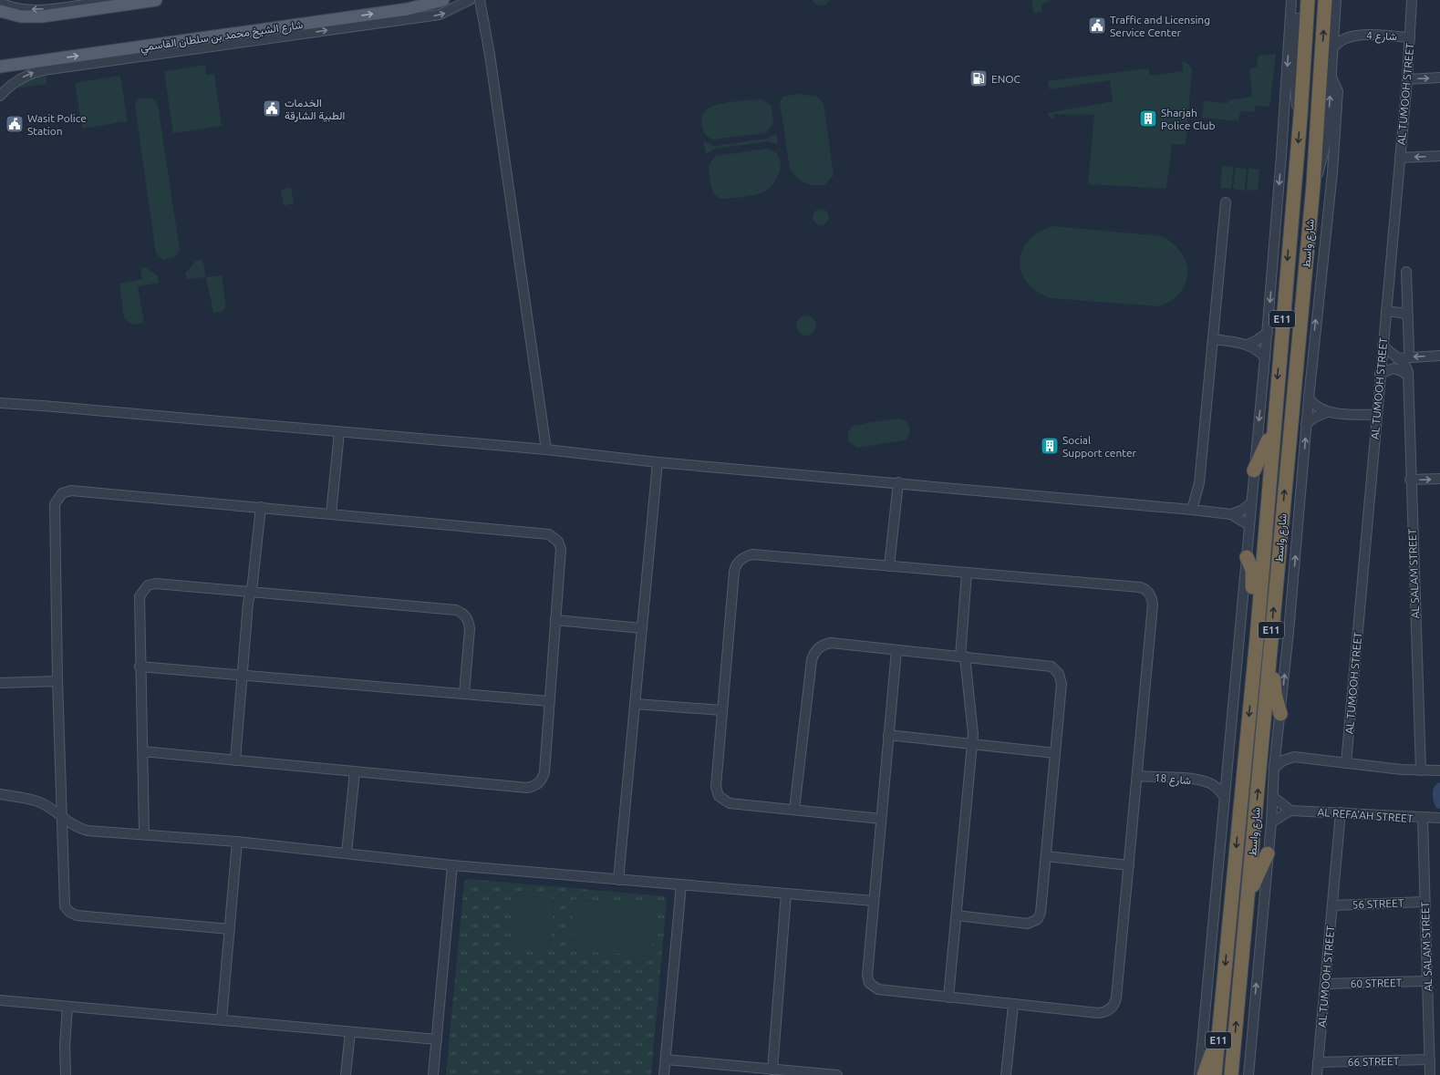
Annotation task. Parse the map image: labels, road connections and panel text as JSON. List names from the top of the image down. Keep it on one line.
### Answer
{"streets":{"highway":["شارع واسط","E11"],"main road":["شارع الشيخ محمد بن سلطان القاسمي"],"street":["شارع 4","AL TUMOOH STREET","AL SALAM STREET","شارع 18","AL REFA'AH STREET","56 STREET","60 STREET","66 STREET"]},"crossings":[["شارع 4","AL TUMOOH STREET"],["AL TUMOOH STREET","AL REFA'AH STREET"],["AL TUMOOH STREET","56 STREET"],["AL TUMOOH STREET","60 STREET"],["AL TUMOOH STREET","66 STREET"],["AL SALAM STREET","AL REFA'AH STREET"],["AL SALAM STREET","56 STREET"],["AL SALAM STREET","60 STREET"],["AL SALAM STREET","66 STREET"]],"places":{"public building":["Traffic and Licensing Service Center","الخدمات الطبية الشارقة","Wasit Police Station"],"fuel station":["ENOC"],"building":["Sharjah Police Club","Social Support center"]}}
